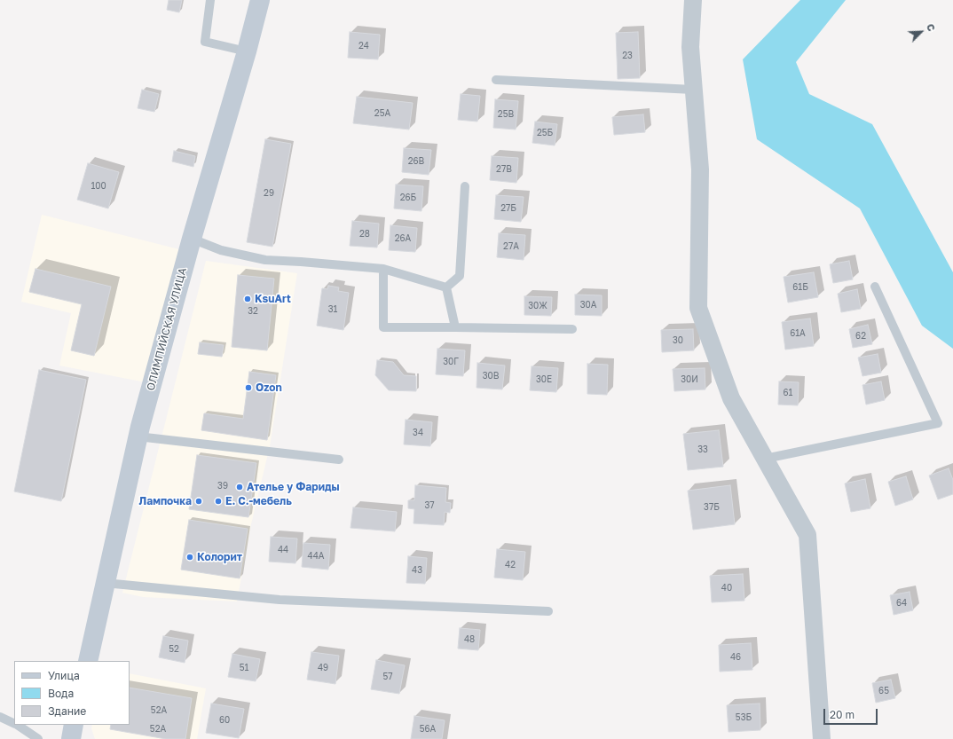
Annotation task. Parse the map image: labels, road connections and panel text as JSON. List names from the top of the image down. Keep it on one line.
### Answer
{"streets":{"street":["ОЛИМПИЙСКАЯ УЛИЦА"]},"places":["KsuArt","Ozon","Ателье у Фариды","Лампочка","Е. С.-мебель","Колорит"],"house_numbers":["24","23","25А","25В","25Б","26В","27В","100","29","26Б","27Б","28","26А","27А","61Б","30А","30Ж","31","32","61А","62","30","30Г","30В","30Е","30И","61","34","33","39","37","37Б","44","44А","42","43","40","64","48","52","46","51","49","57","65","52А","53Б","60","52А","56А"],"legend":["Улица","Вода","Здание"],"scale_bar":"20 m","north":"top right"}
